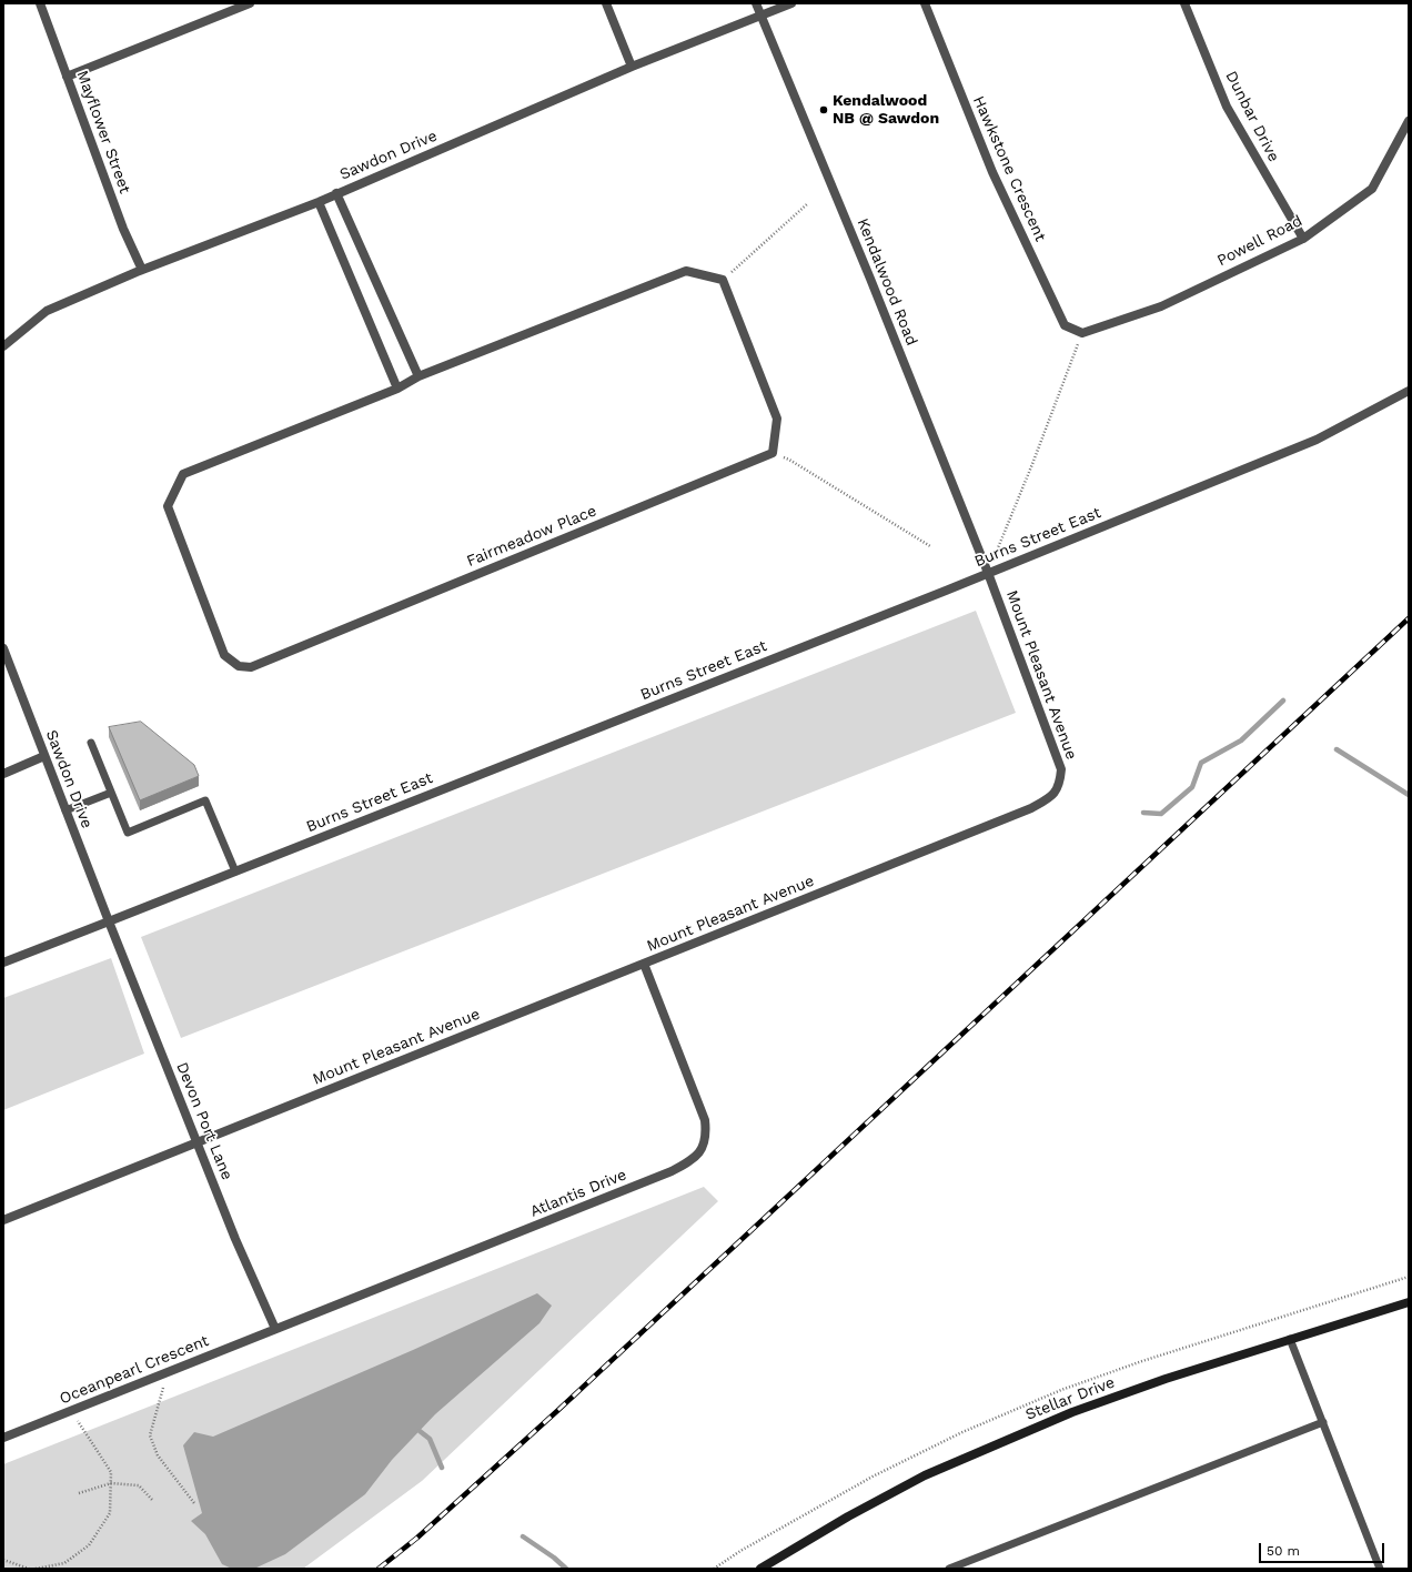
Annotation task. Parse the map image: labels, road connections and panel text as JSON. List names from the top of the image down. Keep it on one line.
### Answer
{"streets":{"main road":["Stellar Drive"],"street":["Dunbar Drive","Mayflower Street","Sawdon Drive","Hawkstone Crescent","Powell Road","Kendalwood Road","Fairmeadow Place","Burns Street East","Mount Pleasant Avenue","Devon Port Lane","Atlantis Drive","Oceanpearl Crescent"]},"crossings":[["Dunbar Drive","Powell Road"],["Mayflower Street","Sawdon Drive"],["Sawdon Drive","Kendalwood Road"],["Sawdon Drive","Burns Street East"],["Sawdon Drive","Devon Port Lane"],["Hawkstone Crescent","Powell Road"],["Kendalwood Road","Burns Street East"],["Kendalwood Road","Mount Pleasant Avenue"],["Burns Street East","Mount Pleasant Avenue"],["Burns Street East","Devon Port Lane"],["Mount Pleasant Avenue","Devon Port Lane"],["Mount Pleasant Avenue","Atlantis Drive"],["Devon Port Lane","Atlantis Drive"],["Devon Port Lane","Oceanpearl Crescent"],["Atlantis Drive","Oceanpearl Crescent"]],"places":["Kendalwood NB @ Sawdon"],"scale_bar":"50 m"}
